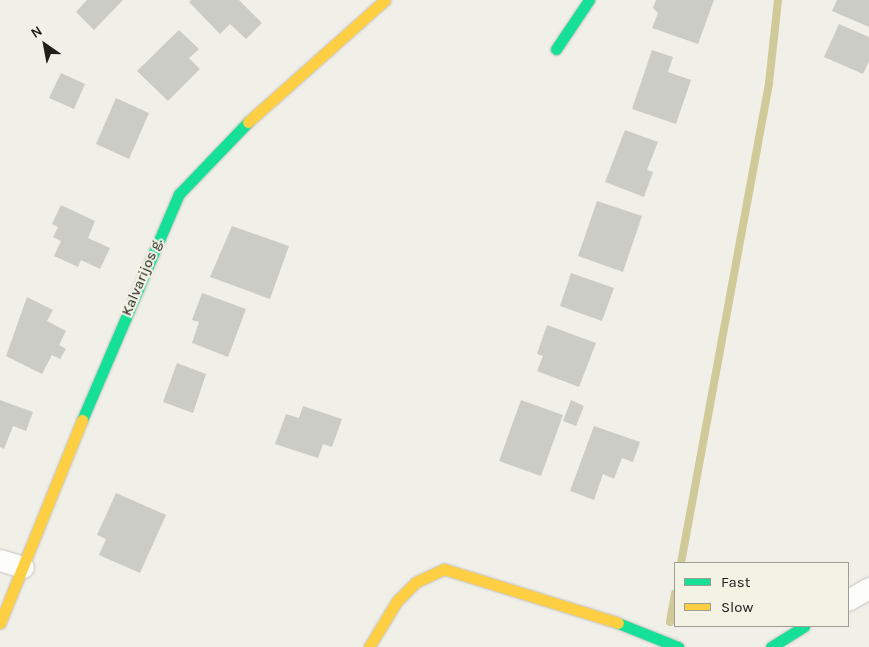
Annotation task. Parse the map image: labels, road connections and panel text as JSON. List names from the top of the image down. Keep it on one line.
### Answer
{"streets":{"main road":["Kalvarijos g."]},"legend":["Fast","Slow"],"north":"top left"}
